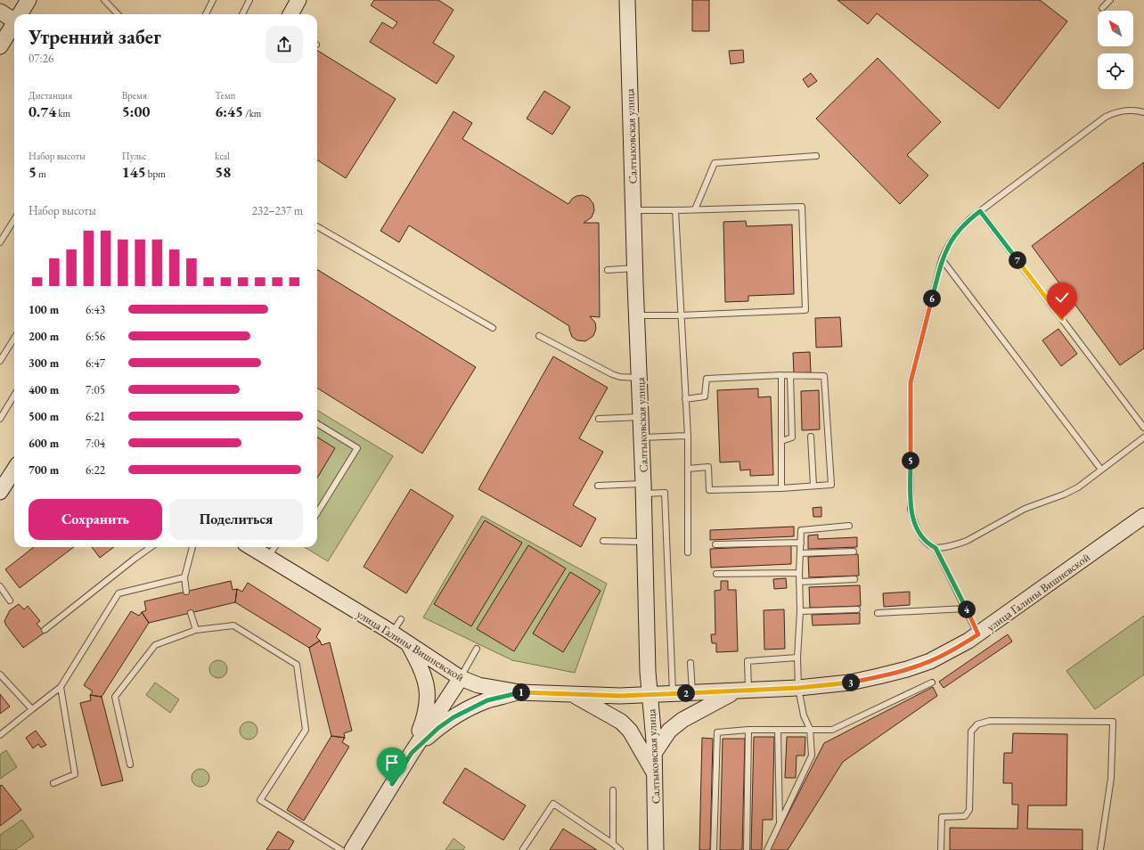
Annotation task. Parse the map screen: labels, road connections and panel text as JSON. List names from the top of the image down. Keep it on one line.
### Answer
{"streets":{"street":["Салтыковская улица","улица Галины Вишневской"]},"crossings":[["Салтыковская улица","улица Галины Вишневской"]],"north":"top left","page":{"heading":["Утренний забег","07:26"],"stats":[["Дистанция","0.74 km"],["Время","5:00"],["Темп","6:45 /km"],["Набор высоты","5 m"],["Пульс","145 bpm"],["kcal","58"]],"chart":["Набор высоты","232–237 m"],"pins":["7","6","5","4","3","1","2"],"list":[{"name":"100 m","note":"6:43"},{"name":"200 m","note":"6:56"},{"name":"300 m","note":"6:47"},{"name":"400 m","note":"7:05"},{"name":"500 m","note":"6:21"},{"name":"600 m","note":"7:04"},{"name":"700 m","note":"6:22"}],"buttons":["Сохранить","Поделиться"]}}
